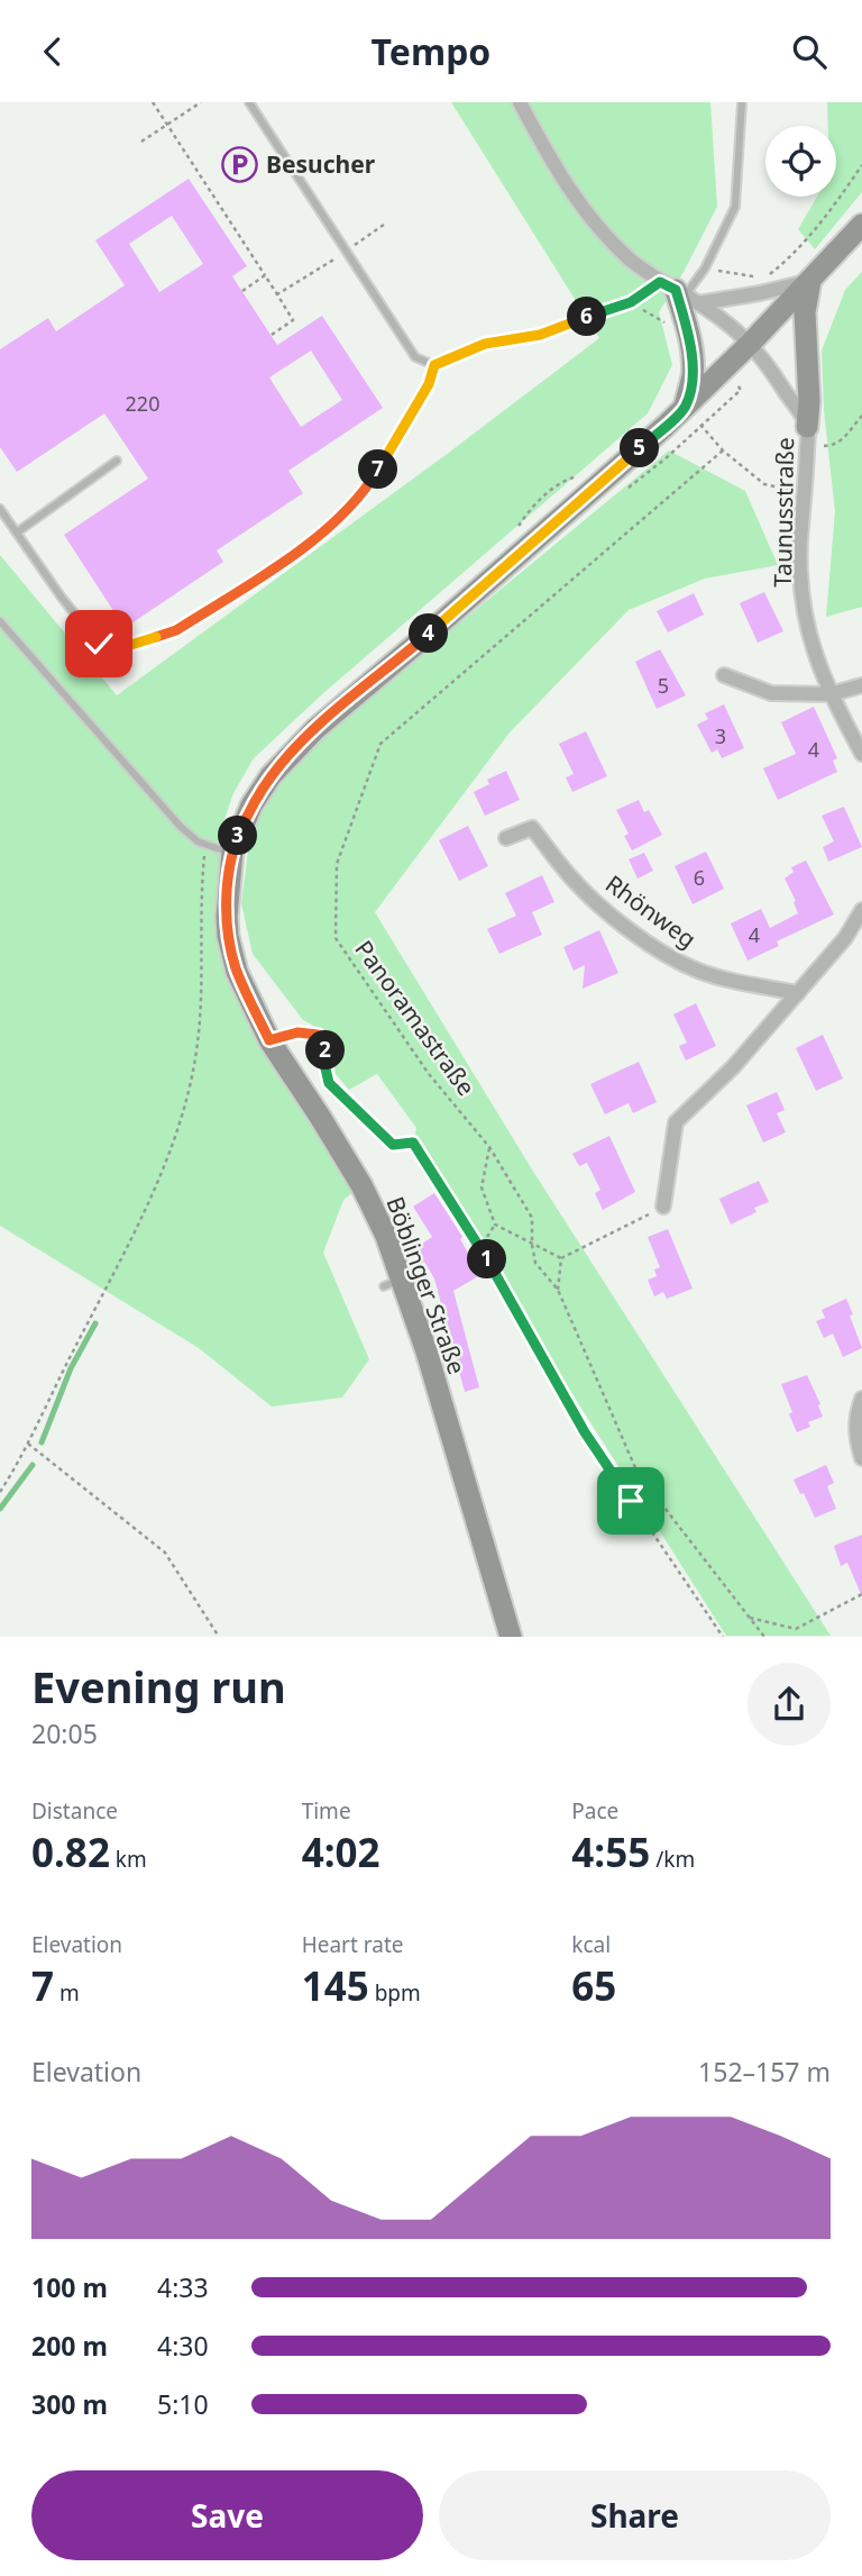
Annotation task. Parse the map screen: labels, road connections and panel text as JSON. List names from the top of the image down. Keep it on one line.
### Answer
{"streets":{"main road":["Böblinger Straße"],"street":["Taunusstraße","Rhönweg"],"path":["Panoramastraße"]},"crossings":[["Taunusstraße","Böblinger Straße"]],"places":{"parking":["Besucher"]},"house_numbers":["220","5","3","4","6","4"],"page":{"header":"Tempo","pins":["6","5","7","4","3","2","1"],"heading":["Evening run","20:05"],"stats":[["Distance","0.82 km"],["Time","4:02"],["Pace","4:55 /km"],["Elevation","7 m"],["Heart rate","145 bpm"],["kcal","65"]],"chart":["Elevation","152–157 m"],"list":[{"name":"100 m","note":"4:33"},{"name":"200 m","note":"4:30"},{"name":"300 m","note":"5:10"}],"buttons":["Save","Share"]}}
